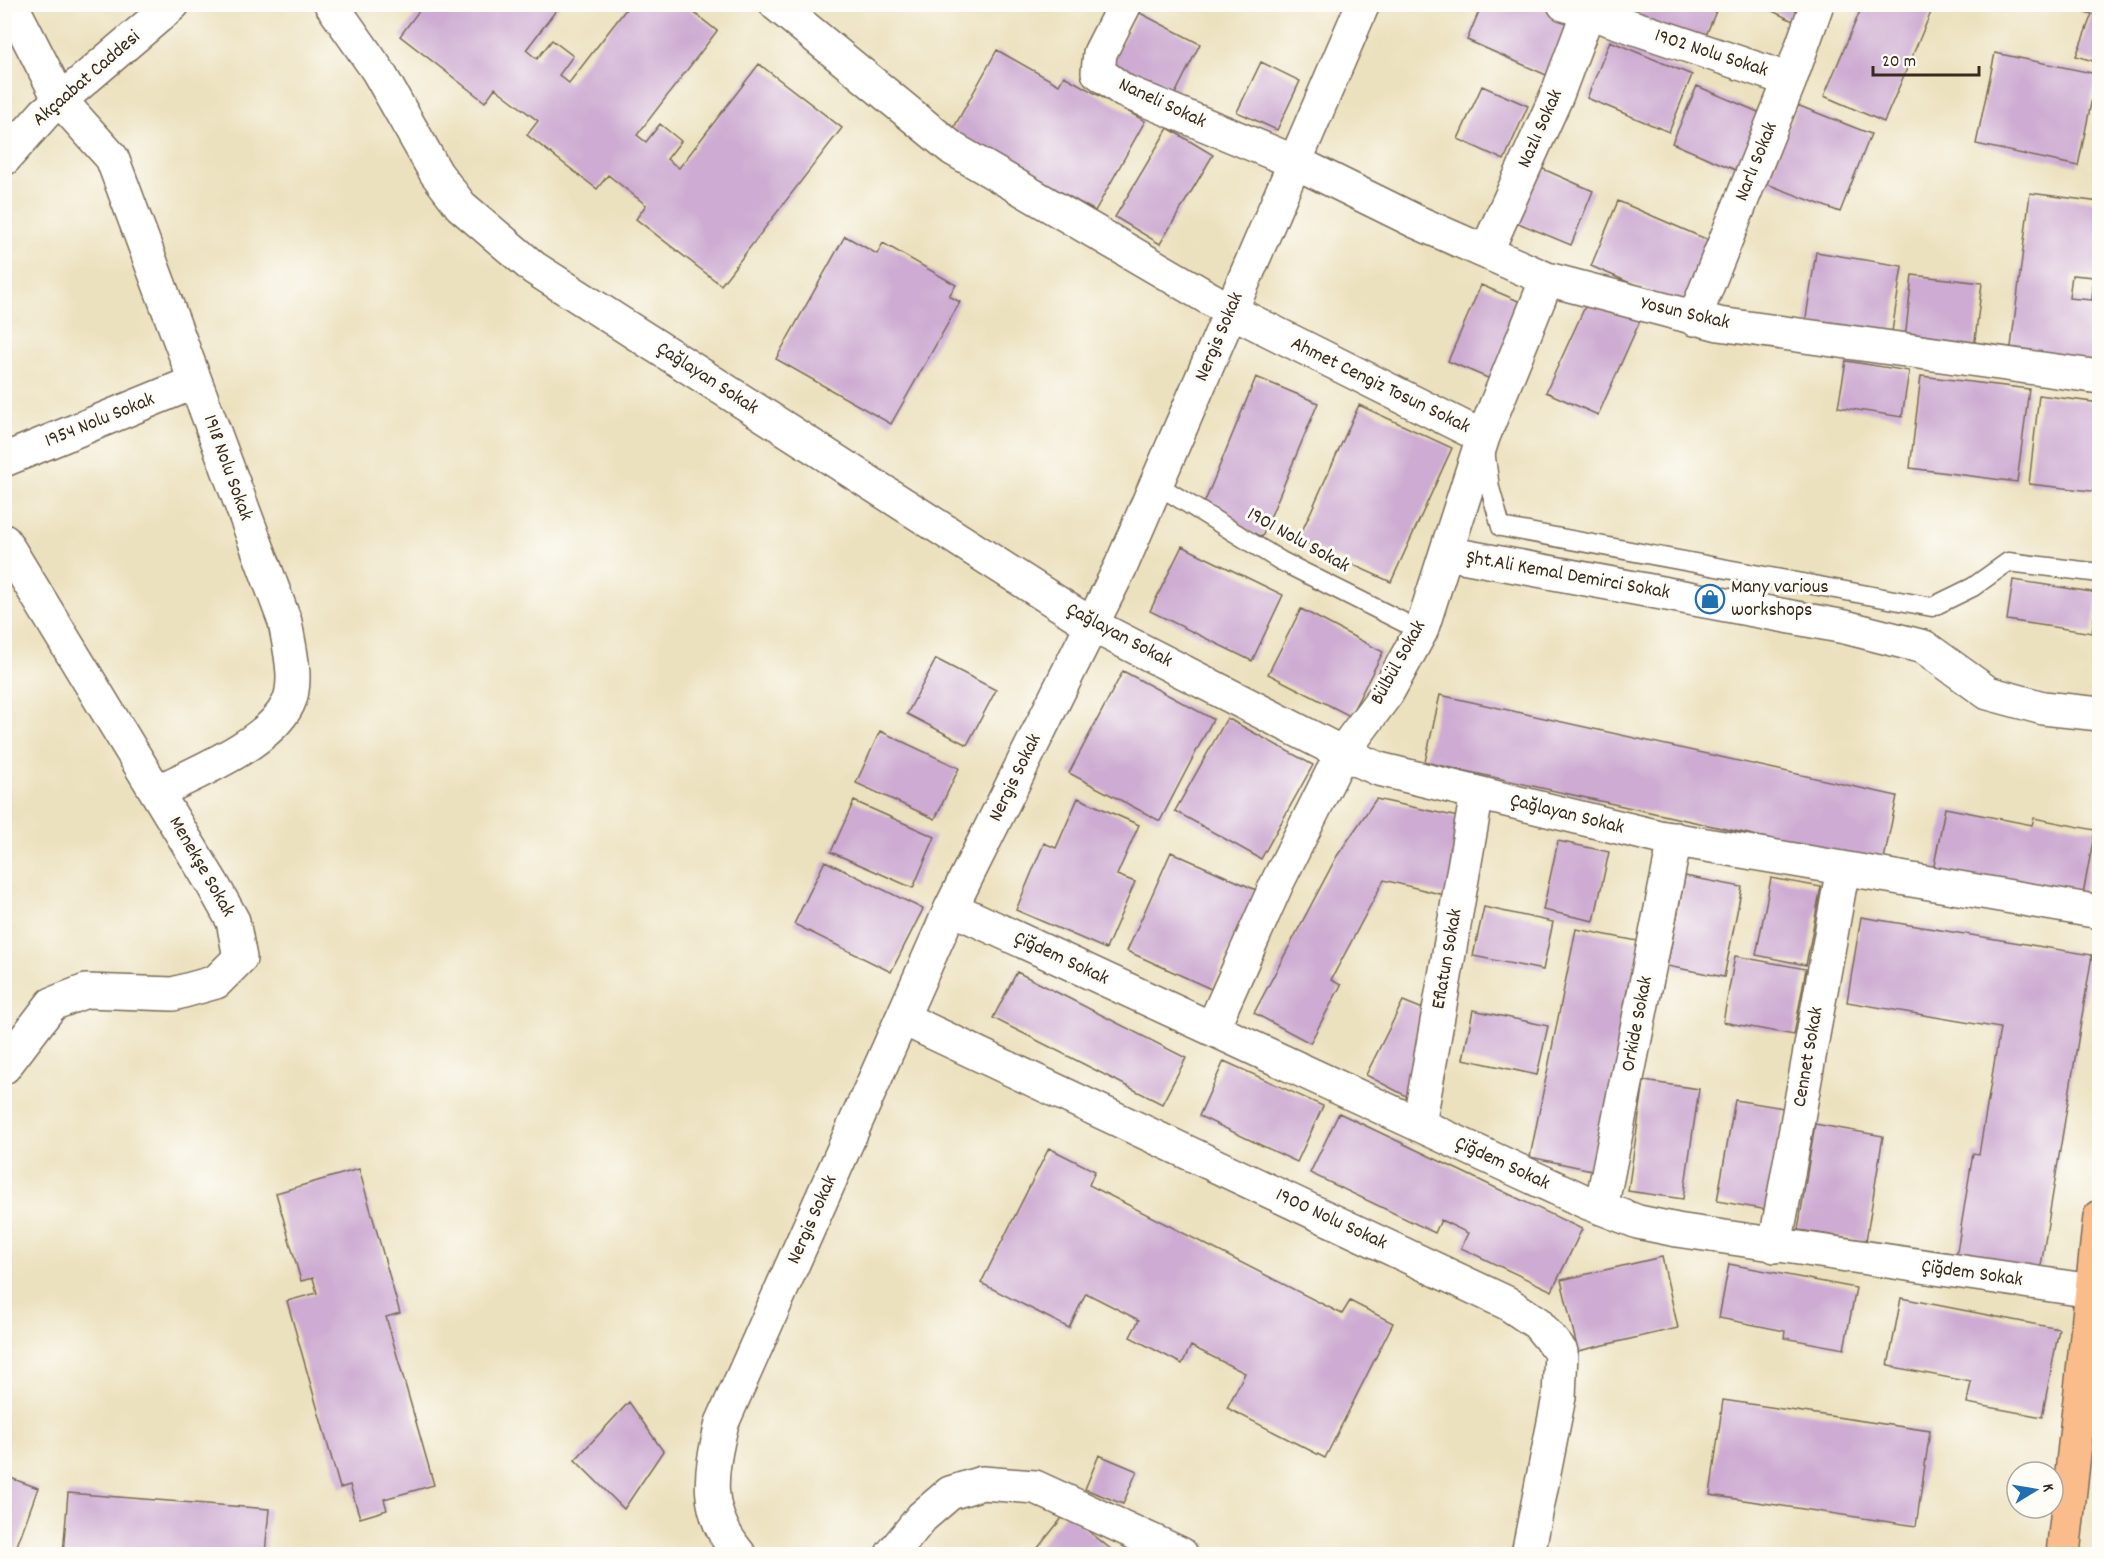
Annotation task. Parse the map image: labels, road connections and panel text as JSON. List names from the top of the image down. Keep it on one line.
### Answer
{"streets":{"street":["1902 Nolu Sokak","Akçaabat Caddesi","Naneli Sokak","Nazlı Sokak","Narlı Sokak","Yosun Sokak","Nergis Sokak","Çağlayan Sokak","Ahmet Cengiz Tosun Sokak","1954 Nolu Sokak","1918 Nolu Sokak","Şht.Ali Kemal Demirci Sokak","Bülbül Sokak","Menekşe Sokak","Çiğdem Sokak","Eflatun Sokak","Orkide Sokak","Cennet Sokak","1900 Nolu Sokak"],"lane":["1901 Nolu Sokak"]},"crossings":[["1902 Nolu Sokak","Nazlı Sokak"],["1902 Nolu Sokak","Narlı Sokak"],["Akçaabat Caddesi","1918 Nolu Sokak"],["Naneli Sokak","Yosun Sokak"],["Naneli Sokak","Nergis Sokak"],["Nazlı Sokak","Yosun Sokak"],["Narlı Sokak","Yosun Sokak"],["Yosun Sokak","Nergis Sokak"],["Yosun Sokak","Bülbül Sokak"],["Nergis Sokak","Çağlayan Sokak"],["Nergis Sokak","Ahmet Cengiz Tosun Sokak"],["Nergis Sokak","1901 Nolu Sokak"],["Nergis Sokak","Çiğdem Sokak"],["Nergis Sokak","1900 Nolu Sokak"],["Çağlayan Sokak","Bülbül Sokak"],["Çağlayan Sokak","Eflatun Sokak"],["Çağlayan Sokak","Orkide Sokak"],["Çağlayan Sokak","Cennet Sokak"],["Ahmet Cengiz Tosun Sokak","Bülbül Sokak"],["1954 Nolu Sokak","1918 Nolu Sokak"],["1918 Nolu Sokak","Menekşe Sokak"],["1901 Nolu Sokak","Bülbül Sokak"],["Şht.Ali Kemal Demirci Sokak","Bülbül Sokak"],["Bülbül Sokak","Çiğdem Sokak"],["Çiğdem Sokak","Eflatun Sokak"],["Çiğdem Sokak","Orkide Sokak"],["Çiğdem Sokak","Cennet Sokak"]],"places":{"shop":["Many various workshops"]},"scale_bar":"20 m","north":"right"}
